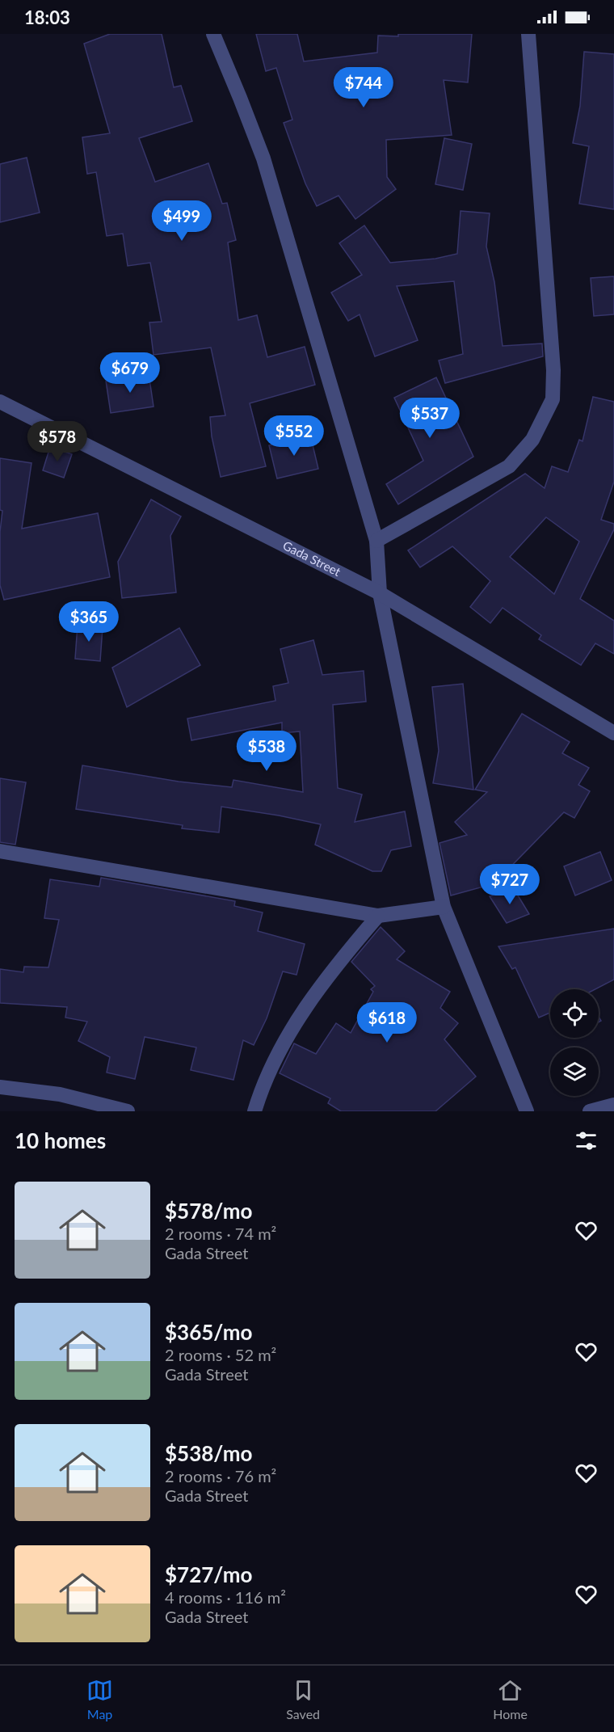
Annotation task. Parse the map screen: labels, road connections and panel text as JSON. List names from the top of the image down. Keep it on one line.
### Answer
{"streets":{"street":["Gada Street"]},"page":{"status":"18:03","price":["$744","$499","$679","$537","$552","$578","$365","$538","$727","$618"],"heading":"10 homes","list":[{"name":"$578/mo","note":"2 rooms · 74 m² · Gada Street"},{"name":"$365/mo","note":"2 rooms · 52 m² · Gada Street"},{"name":"$538/mo","note":"2 rooms · 76 m² · Gada Street"},{"name":"$727/mo","note":"4 rooms · 116 m² · Gada Street"}],"tabs":["Map","Saved","Home"]}}
